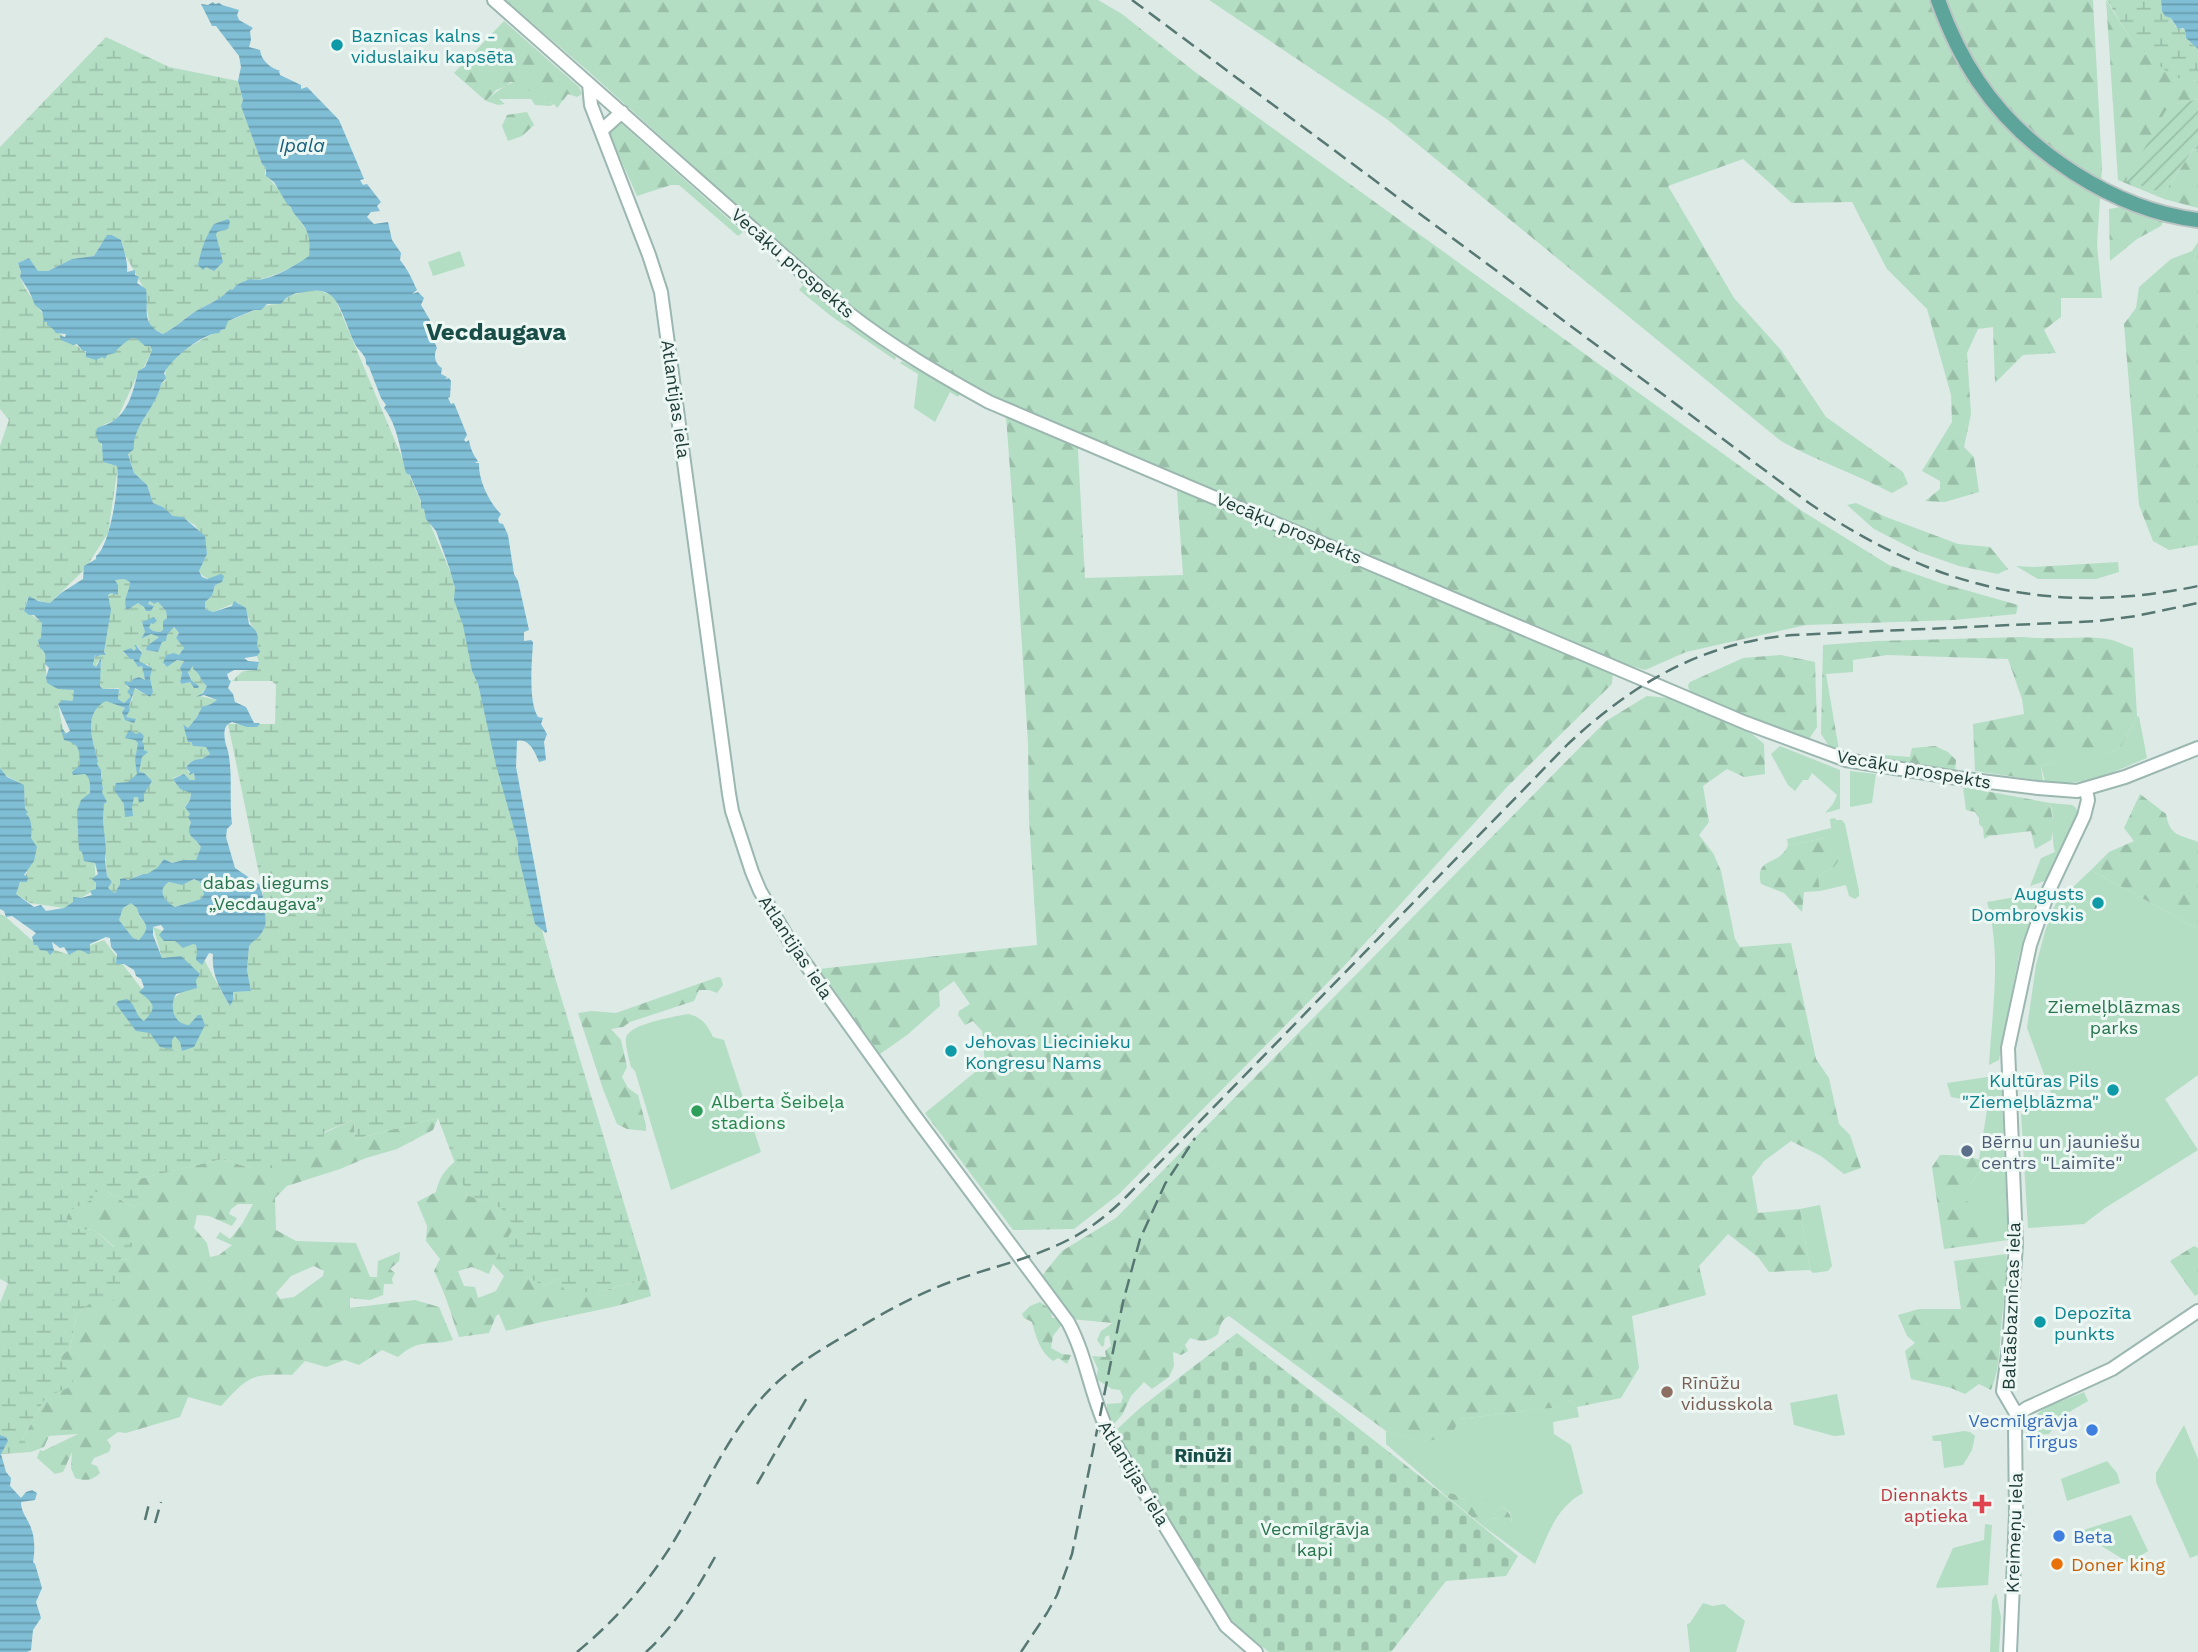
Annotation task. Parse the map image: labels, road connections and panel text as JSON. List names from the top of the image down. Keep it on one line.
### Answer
{"streets":{"main road":["Vecāķu prospekts","Atlantijas iela","Baltāsbaznīcas iela","Kreimeņu iela"]},"crossings":[["Vecāķu prospekts","Atlantijas iela"],["Vecāķu prospekts","Baltāsbaznīcas iela"],["Baltāsbaznīcas iela","Kreimeņu iela"]],"districts":["Vecdaugava","Rīnūži"],"water":["Ipala"],"parks":["dabas liegums „Vecdaugava”","Ziemeļblāzmas parks","Vecmīlgrāvja kapi"],"places":{"other":["Baznīcas kalns - viduslaiku kapsēta","Augusts Dombrovskis","Jehovas Liecinieku Kongresu Nams","Kultūras Pils \"Ziemeļblāzma\"","Alberta Šeibeļa stadions","Bērnu un jauniešu centrs \"Laimīte\"","Depozīta punkts","Rīnūžu vidusskola","Vecmīlgrāvja Tirgus","Beta","Doner king"],"health":["Diennakts aptieka"]}}
